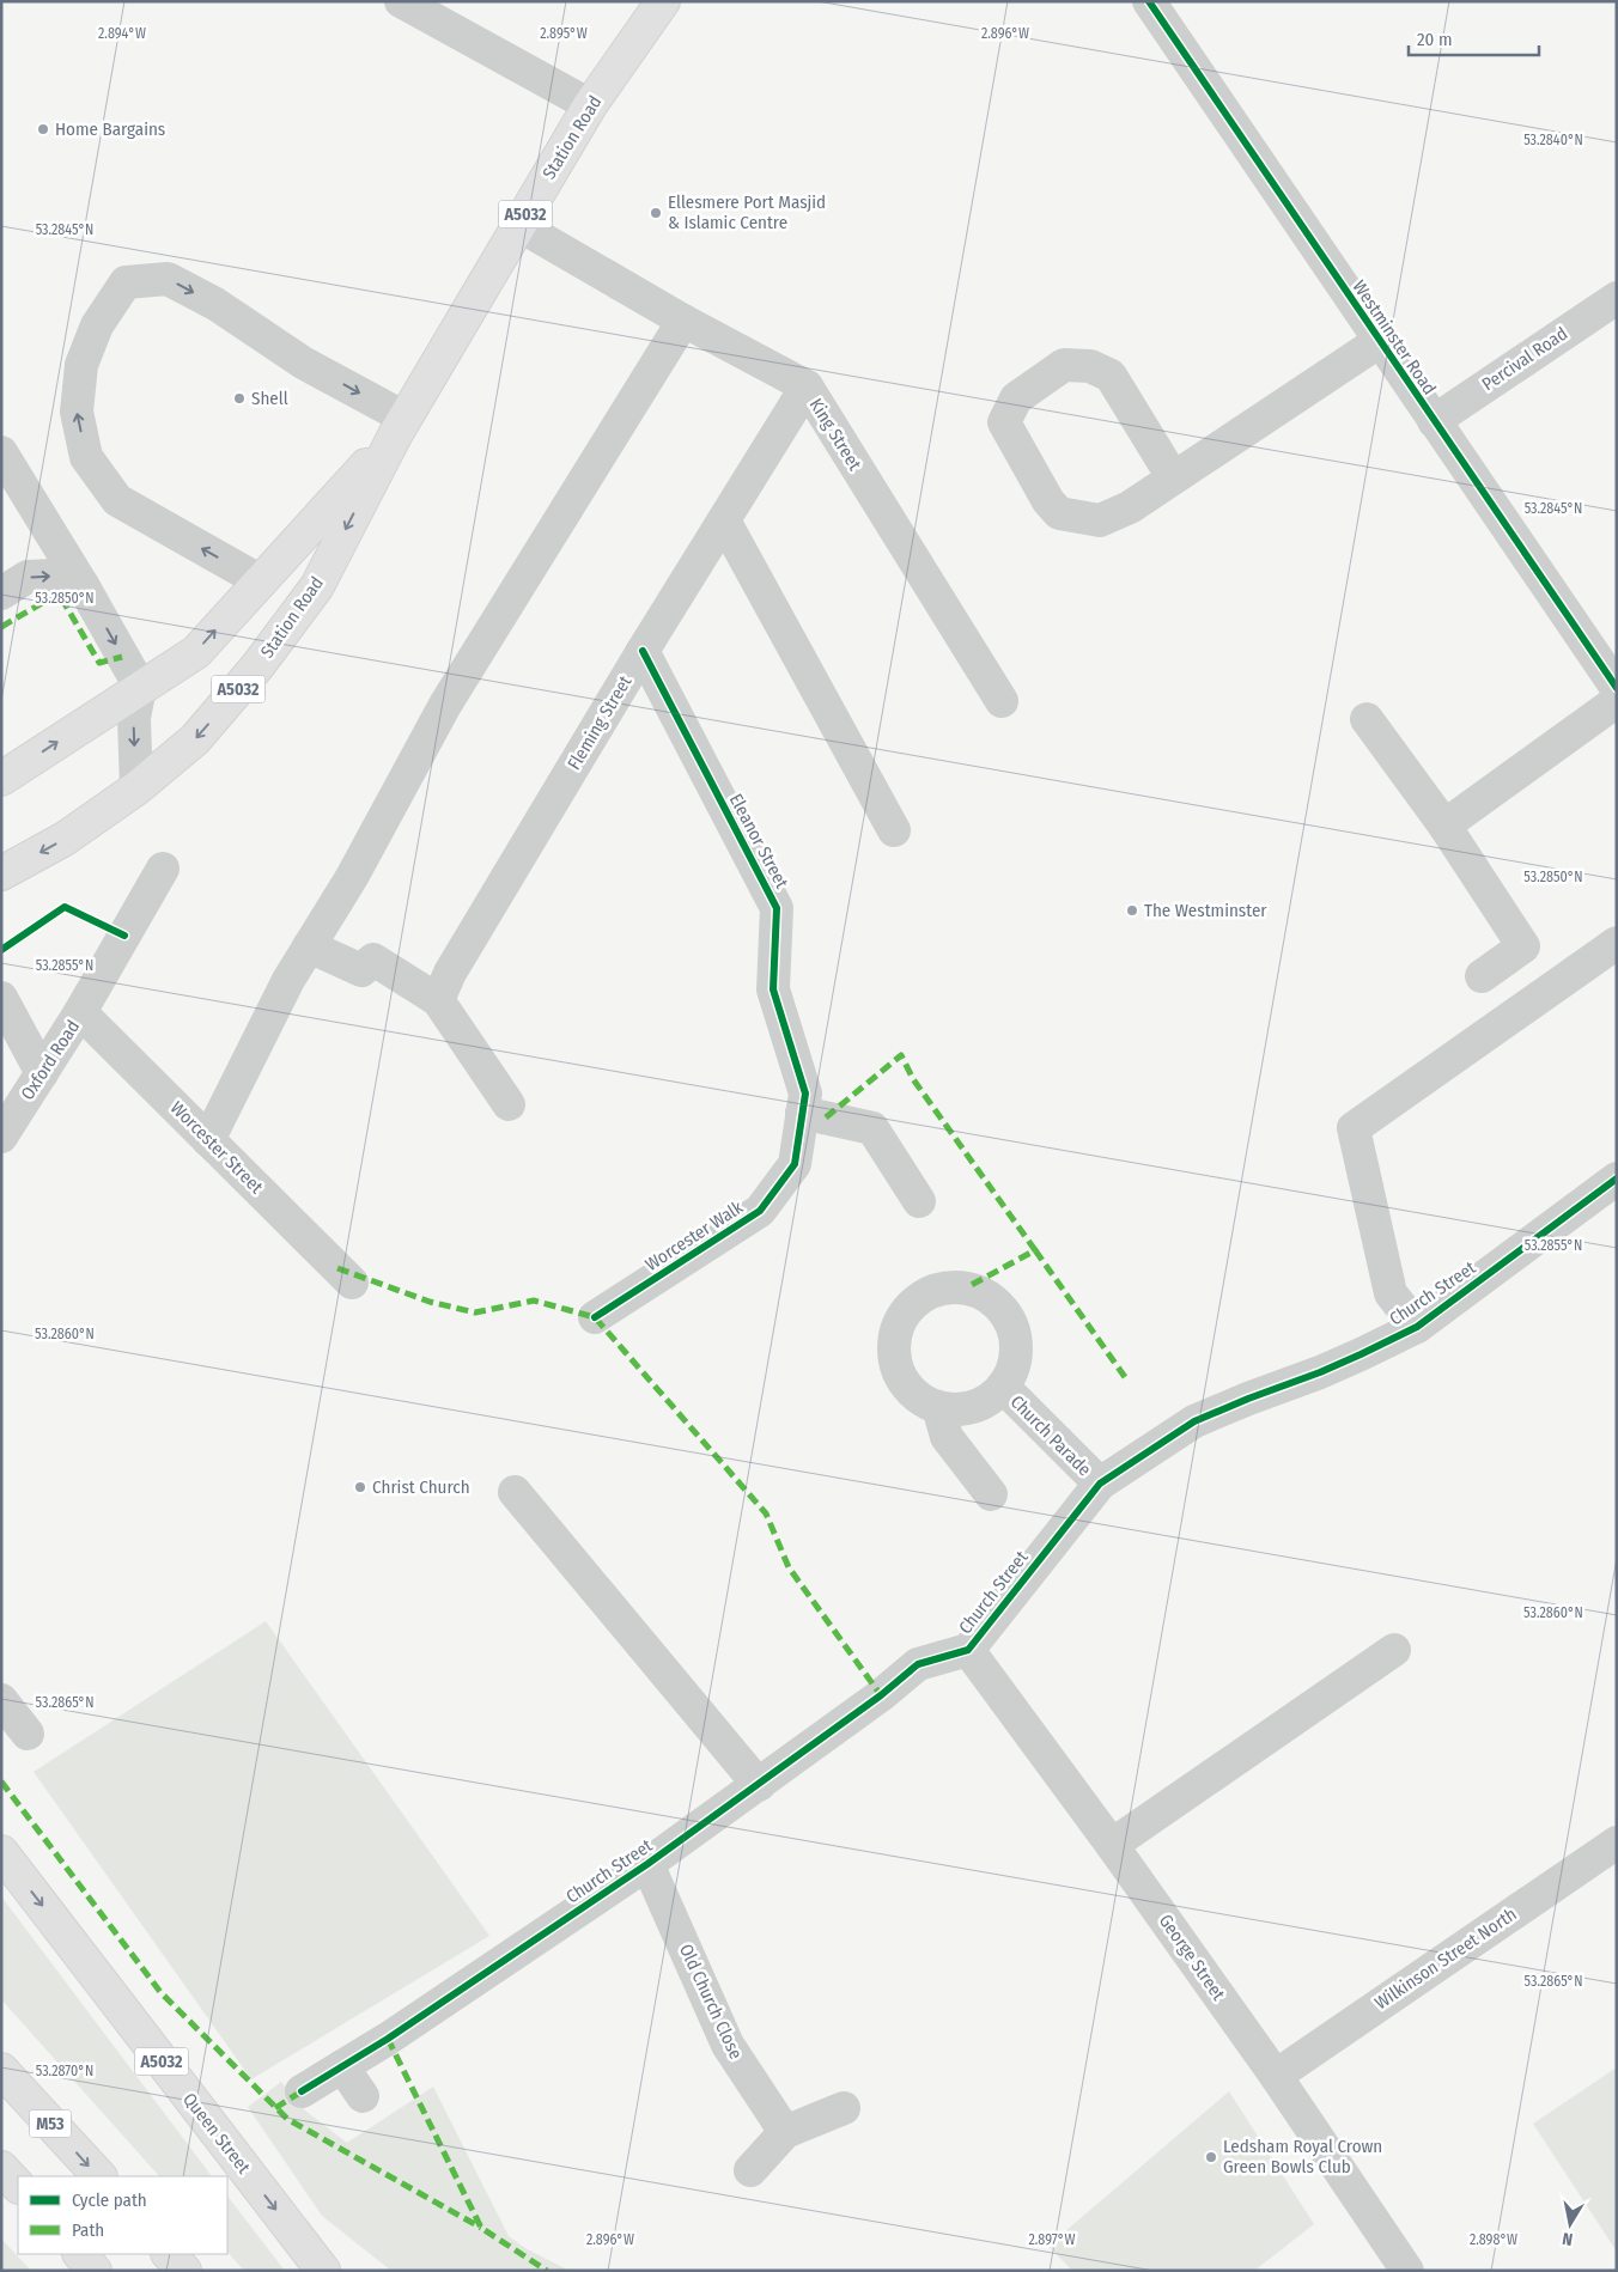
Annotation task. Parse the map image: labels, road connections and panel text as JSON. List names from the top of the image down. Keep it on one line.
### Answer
{"streets":{"main road":["Station Road","A5032","M53","Queen Street"],"street":["Westminster Road","Percival Road","King Street","Fleming Street","Eleanor Street","Oxford Road","Worcester Street","Worcester Walk","Church Street","Church Parade","George Street","Wilkinson Street North","Old Church Close"]},"crossings":[["Station Road","King Street"],["Westminster Road","Percival Road"],["King Street","Fleming Street"],["Fleming Street","Eleanor Street"],["Eleanor Street","Worcester Walk"],["Oxford Road","Worcester Street"],["Church Street","Church Parade"],["Church Street","George Street"],["Church Street","Old Church Close"],["George Street","Wilkinson Street North"]],"places":["Home Bargains","Ellesmere Port Masjid & Islamic Centre","Shell","The Westminster","Christ Church","Ledsham Royal Crown Green Bowls Club"],"legend":["Cycle path","Path"],"scale_bar":"20 m","north":"bottom","coordinates":["2.894°W","2.895°W","2.896°W","53.2840°N","53.2845°N","53.2850°N","53.2855°N","53.2860°N","53.2865°N","53.2870°N","2.897°W","2.898°W"]}
